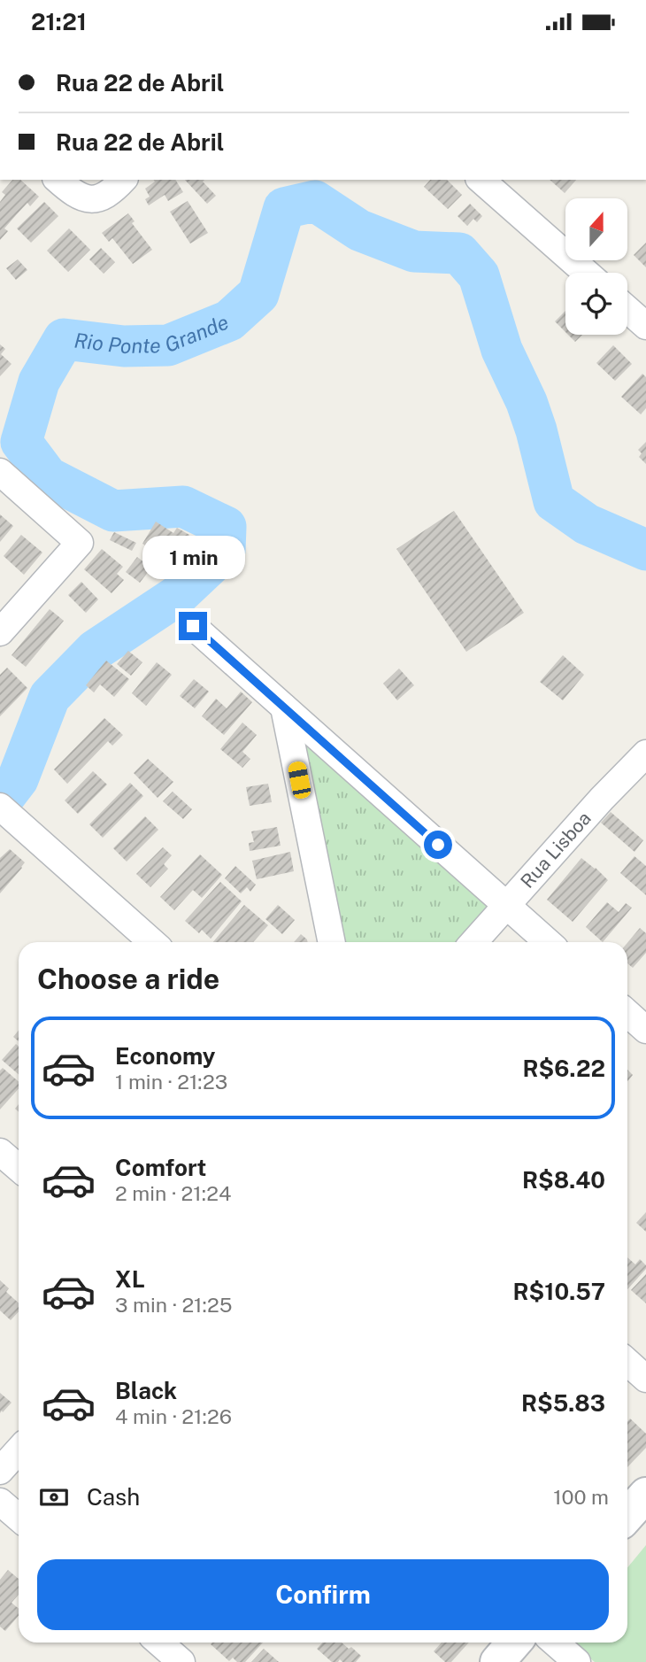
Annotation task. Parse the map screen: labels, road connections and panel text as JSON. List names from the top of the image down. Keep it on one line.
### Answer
{"streets":{"street":["Rua Lisboa"]},"water":["Rio Ponte Grande"],"north":"top","page":{"status":"21:21","banner":["Rua 22 de Abril","Rua 22 de Abril"],"bubble":"1 min","heading":"Choose a ride","list":[{"name":"Economy","note":"1 min · 21:23","value":"R$6.22"},{"name":"Comfort","note":"2 min · 21:24","value":"R$8.40"},{"name":"XL","note":"3 min · 21:25","value":"R$10.57"},{"name":"Black","note":"4 min · 21:26","value":"R$5.83"}],"pay":["Cash","100 m"],"buttons":"Confirm"}}
